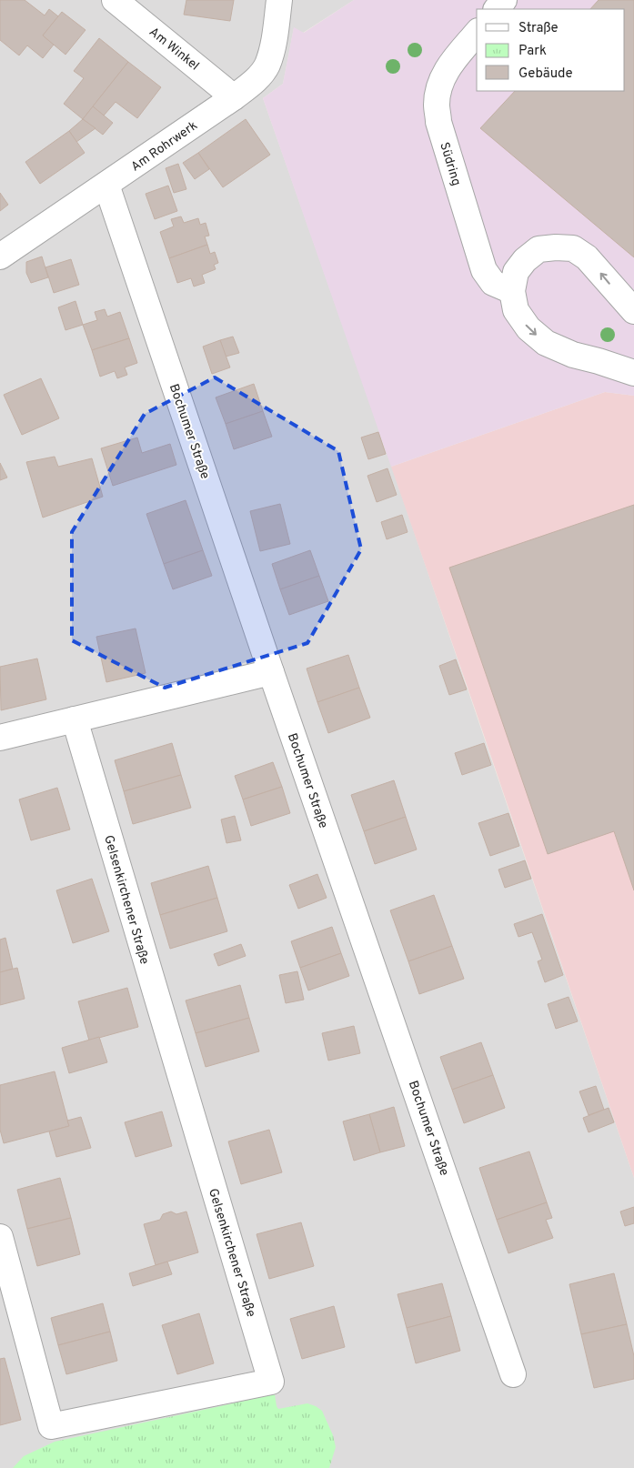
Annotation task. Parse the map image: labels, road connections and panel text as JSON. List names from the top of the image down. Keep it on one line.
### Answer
{"streets":{"street":["Am Winkel","Am Rohrwerk","Südring","Bochumer Straße","Gelsenkirchener Straße"]},"crossings":[["Am Winkel","Am Rohrwerk"],["Am Rohrwerk","Bochumer Straße"]],"legend":["Straße","Park","Gebäude"]}
